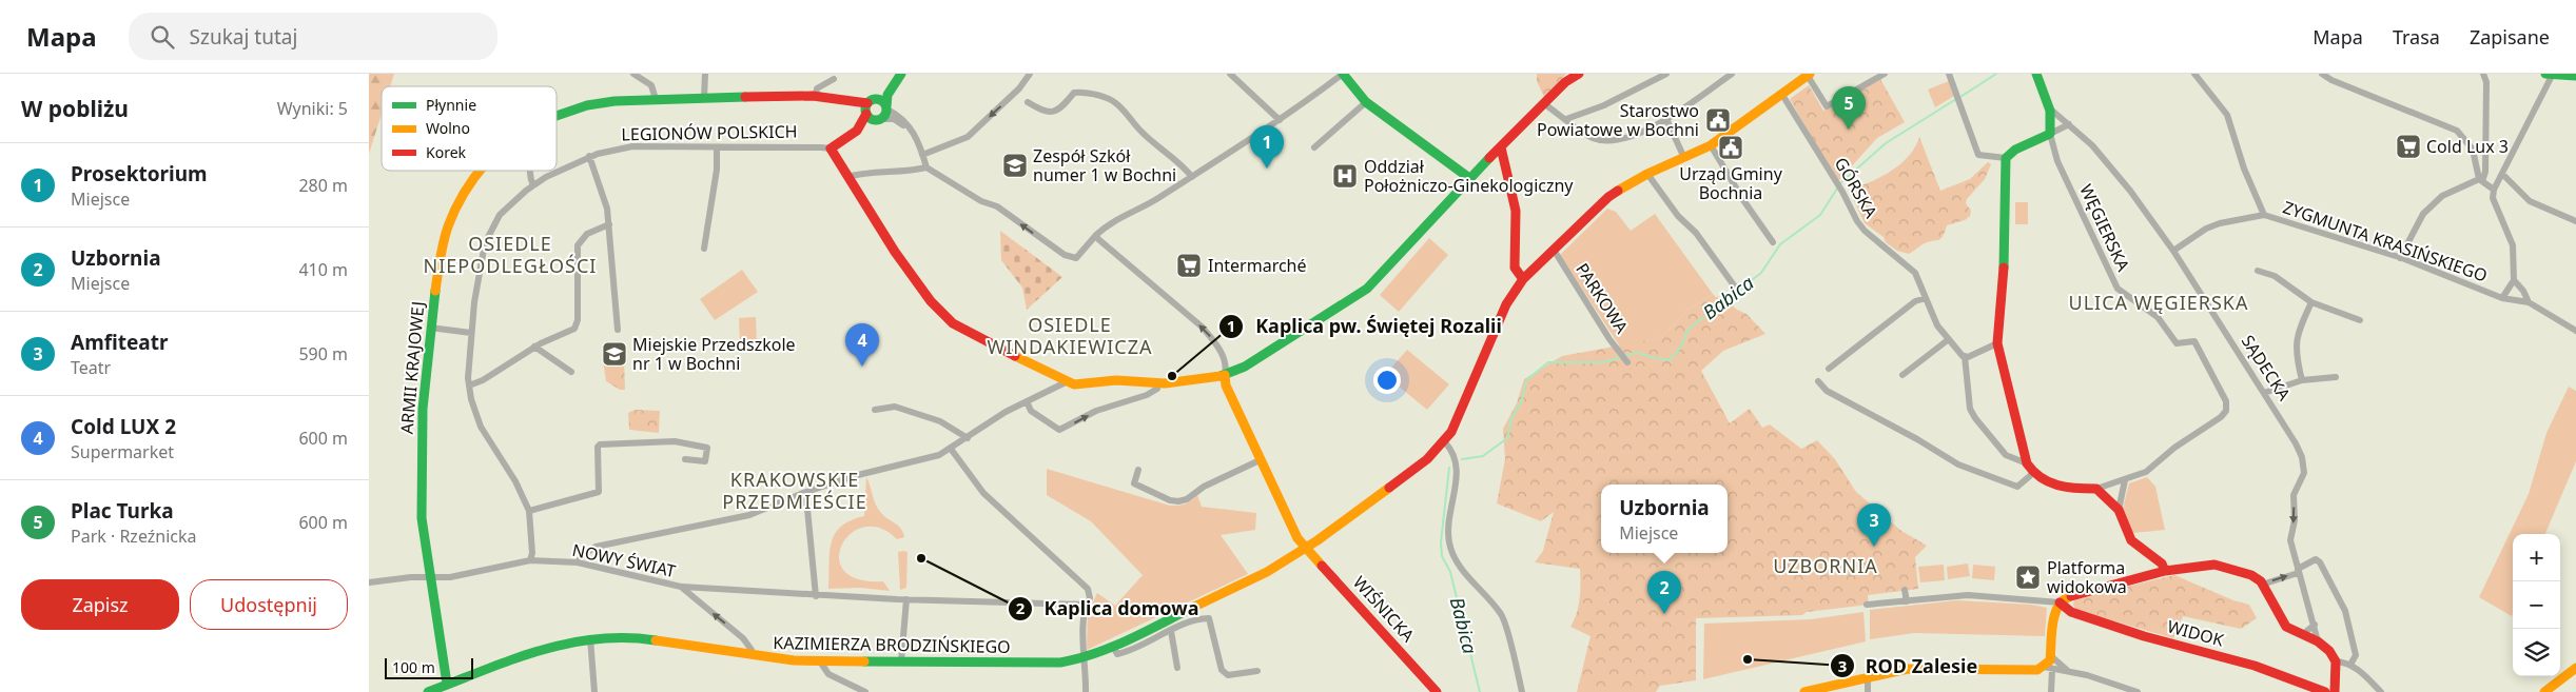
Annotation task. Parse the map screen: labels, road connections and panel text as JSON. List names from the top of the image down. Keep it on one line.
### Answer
{"streets":{"street":["LEGIONÓW POLSKICH","GÓRSKA","WĘGIERSKA","ZYGMUNTA KRASIŃSKIEGO","PARKOWA","ARMII KRAJOWEJ","SĄDECKA","NOWY ŚWIAT","WIŚNICKA","WIDOK","KAZIMIERZA BRODZIŃSKIEGO"]},"crossings":[["LEGIONÓW POLSKICH","NOWY ŚWIAT"],["GÓRSKA","KAZIMIERZA BRODZIŃSKIEGO"],["WĘGIERSKA","SĄDECKA"],["ZYGMUNTA KRASIŃSKIEGO","SĄDECKA"],["PARKOWA","KAZIMIERZA BRODZIŃSKIEGO"],["ARMII KRAJOWEJ","NOWY ŚWIAT"],["ARMII KRAJOWEJ","KAZIMIERZA BRODZIŃSKIEGO"],["NOWY ŚWIAT","KAZIMIERZA BRODZIŃSKIEGO"],["WIŚNICKA","KAZIMIERZA BRODZIŃSKIEGO"]],"districts":["OSIEDLE NIEPODLEGŁOŚCI","ULICA WĘGIERSKA","OSIEDLE WINDAKIEWICZA","KRAKOWSKIE PRZEDMIEŚCIE","UZBORNIA"],"water":["Babica"],"places":{"public building":["Starostwo Powiatowe w Bochni","Urząd Gminy Bochnia"],"supermarket":["Cold Lux 3","Intermarché"],"school or university":["Zespół Szkół numer 1 w Bochni","Miejskie Przedszkole nr 1 w Bochni"],"hospital":["Oddział Położniczo-Ginekologiczny"],"other":["Kaplica pw. Świętej Rozalii","Kaplica domowa","ROD Zalesie"],"place":["Platforma widokowa"]},"legend":["Płynnie","Wolno","Korek"],"scale_bar":"100 m","page":{"header":"Mapa","search":"Szukaj tutaj","nav":["Mapa","Trasa","Zapisane"],"heading":["W pobliżu","Wyniki: 5"],"pins":["5","1","4","3","2"],"list":[{"mark":"1","name":"Prosektorium","note":"Miejsce","value":"280 m"},{"mark":"2","name":"Uzbornia","note":"Miejsce","value":"410 m"},{"mark":"3","name":"Amfiteatr","note":"Teatr","value":"590 m"},{"mark":"4","name":"Cold LUX 2","note":"Supermarket","value":"600 m"},{"mark":"5","name":"Plac Turka","note":"Park · Rzeźnicka","value":"600 m"}],"popup":["Uzbornia","Miejsce"],"map_buttons":["+","−"],"buttons":["Zapisz","Udostępnij"],"scale":"100 m"}}
